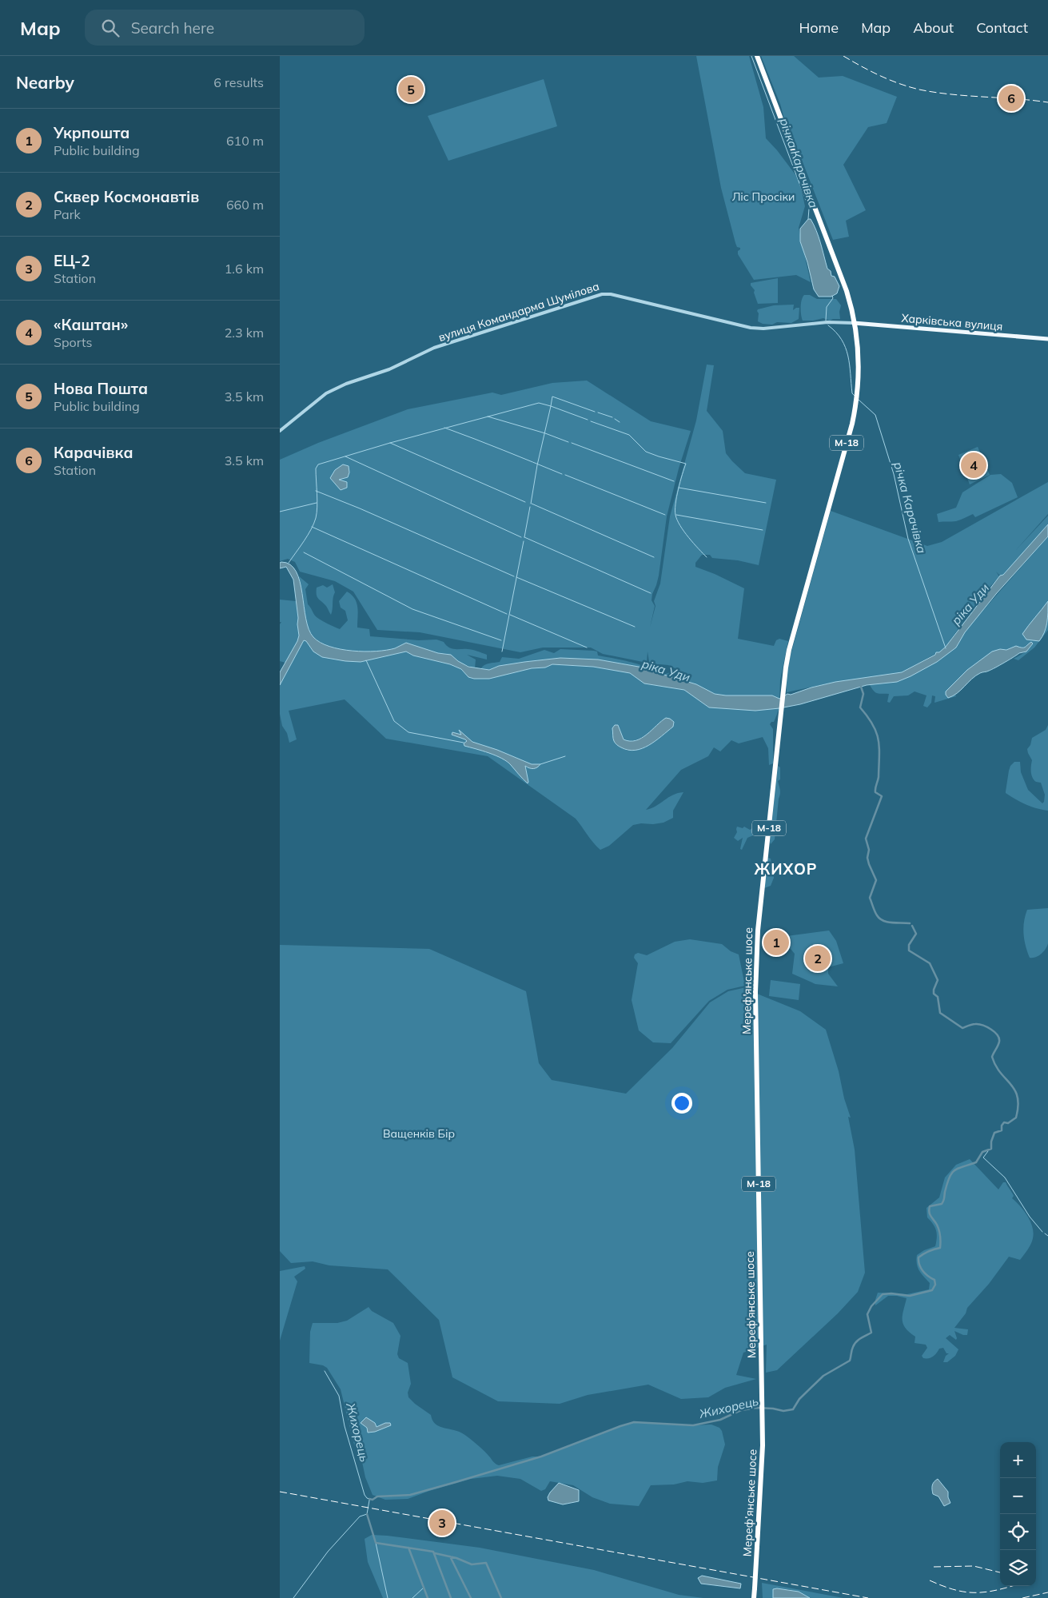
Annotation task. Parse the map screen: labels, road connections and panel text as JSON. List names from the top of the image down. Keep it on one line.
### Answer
{"streets":{"highway":["М-18","Мереф'янське шосе","Мереф’янське шосе"],"main road":["Харківська вулиця"],"street":["вулиця Командарма Шумілова"]},"crossings":[["вулиця Командарма Шумілова","Харківська вулиця"],["вулиця Командарма Шумілова","М-18"],["вулиця Командарма Шумілова","Мереф'янське шосе"],["Харківська вулиця","М-18"],["Харківська вулиця","Мереф'янське шосе"],["М-18","Мереф'янське шосе"],["Мереф'янське шосе","Мереф’янське шосе"]],"districts":["ЖИХОР"],"water":["річка Карачівка","ріка Уди","Жихорець"],"parks":["Ліс Просіки","Ващенків Бір"],"page":{"header":"Map","search":"Search here","nav":["Home","Map","About","Contact"],"heading":["Nearby","6 results"],"pins":["5","6","4","1","2","3"],"list":[{"mark":"1","name":"Укрпошта","note":"Public building","value":"610 m"},{"mark":"2","name":"Сквер Космонавтів","note":"Park","value":"660 m"},{"mark":"3","name":"ЕЦ-2","note":"Station","value":"1.6 km"},{"mark":"4","name":"«Каштан»","note":"Sports","value":"2.3 km"},{"mark":"5","name":"Нова Пошта","note":"Public building","value":"3.5 km"},{"mark":"6","name":"Карачівка","note":"Station","value":"3.5 km"}],"map_buttons":["+","−"]}}
